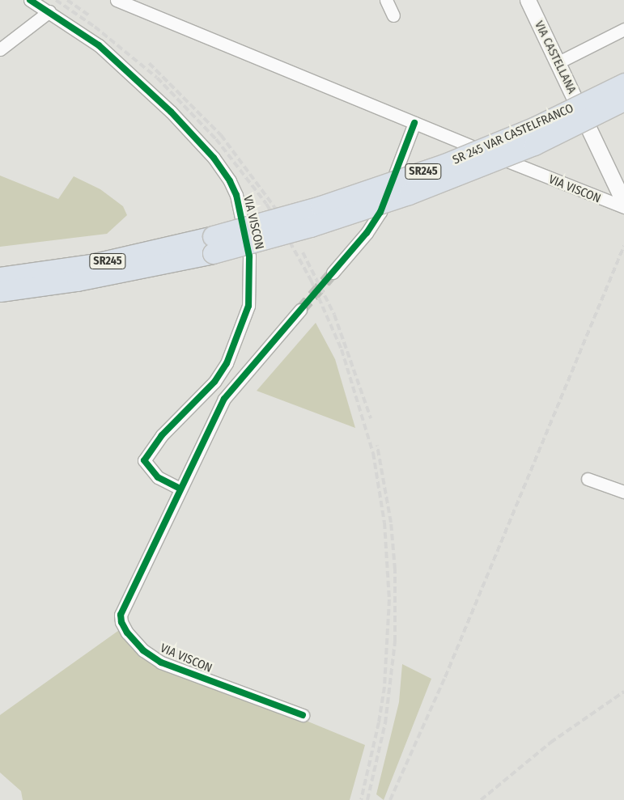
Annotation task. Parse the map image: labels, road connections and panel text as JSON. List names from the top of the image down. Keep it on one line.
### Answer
{"streets":{"highway":["SR 245 VAR CASTELFRANCO","SR245"],"street":["VIA CASTELLANA","VIA VISCON"]}}
